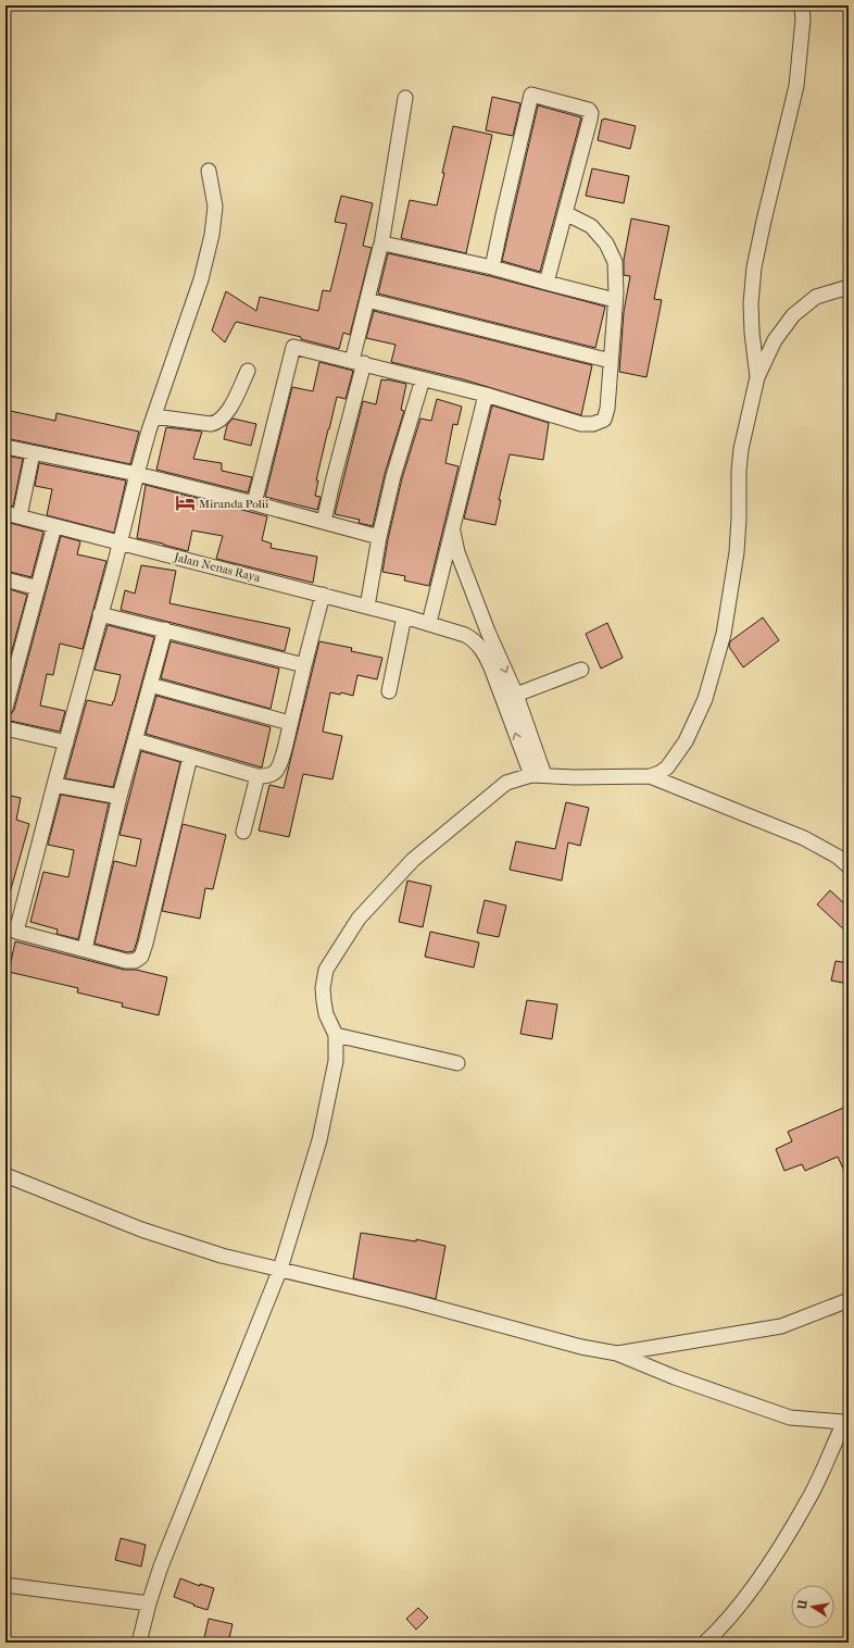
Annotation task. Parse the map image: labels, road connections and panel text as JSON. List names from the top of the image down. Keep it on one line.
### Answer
{"streets":{"street":["Jalan Nenas Raya"]},"places":{"hotel":["Miranda Polii"]},"north":"left"}
